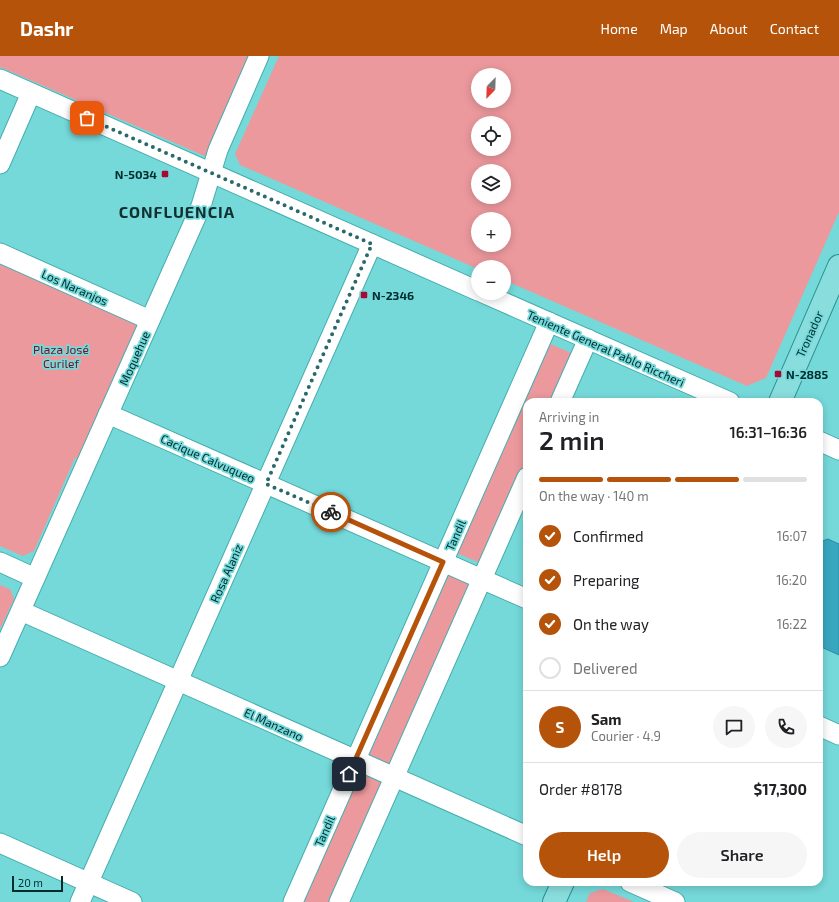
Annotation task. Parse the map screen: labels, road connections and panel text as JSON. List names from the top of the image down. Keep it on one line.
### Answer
{"streets":{"main road":["Tronador"],"street":["Los Naranjos","Teniente General Pablo Riccheri","Moquehue","Cacique Calvuqueo","Tandil","Rosa Alaniz","El Manzano"]},"crossings":[["Los Naranjos","Moquehue"],["Teniente General Pablo Riccheri","Tandil"],["Moquehue","Cacique Calvuqueo"],["Moquehue","El Manzano"],["Cacique Calvuqueo","Tandil"],["Cacique Calvuqueo","Rosa Alaniz"],["Tandil","El Manzano"],["Rosa Alaniz","El Manzano"]],"districts":["CONFLUENCIA"],"parks":["Plaza José Curilef"],"places":{"transit":["N-5034","N-2346","N-2885"]},"scale_bar":"20 m","north":"bottom left","page":{"header":"Dashr","nav":["Home","Map","About","Contact"],"map_buttons":["+","−"],"heading":["2 min","Arriving in","16:31–16:36"],"panel":["Sam","Courier · 4.9","Order #8178","$17,300"],"bar":"On the way · 140 m","list":[["Confirmed","16:07"],["Preparing","16:20"],["On the way","16:22"],"Delivered"],"round":"S","buttons":["Help","Share"],"scale":"20 m"}}
